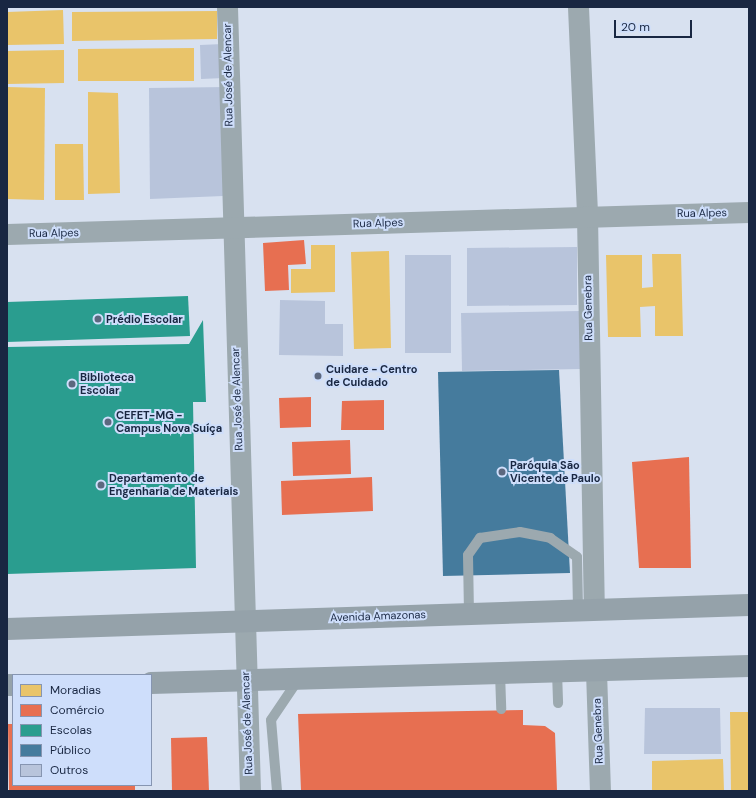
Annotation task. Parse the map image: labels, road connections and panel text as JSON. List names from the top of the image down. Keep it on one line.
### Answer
{"streets":{"main road":["Avenida Amazonas"],"street":["Rua José de Alencar","Rua Alpes","Rua Genebra"]},"crossings":[["Rua José de Alencar","Rua Alpes"],["Rua José de Alencar","Avenida Amazonas"],["Rua Alpes","Rua Genebra"],["Rua Genebra","Avenida Amazonas"]],"places":["Prédio Escolar","Cuidare - Centro de Cuidado","Biblioteca Escolar","CEFET-MG - Campus Nova Suíça","Paróquia São Vicente de Paulo","Departamento de Engenharia de Materiais"],"legend":["Moradias","Comércio","Escolas","Público","Outros"],"scale_bar":"20 m"}
